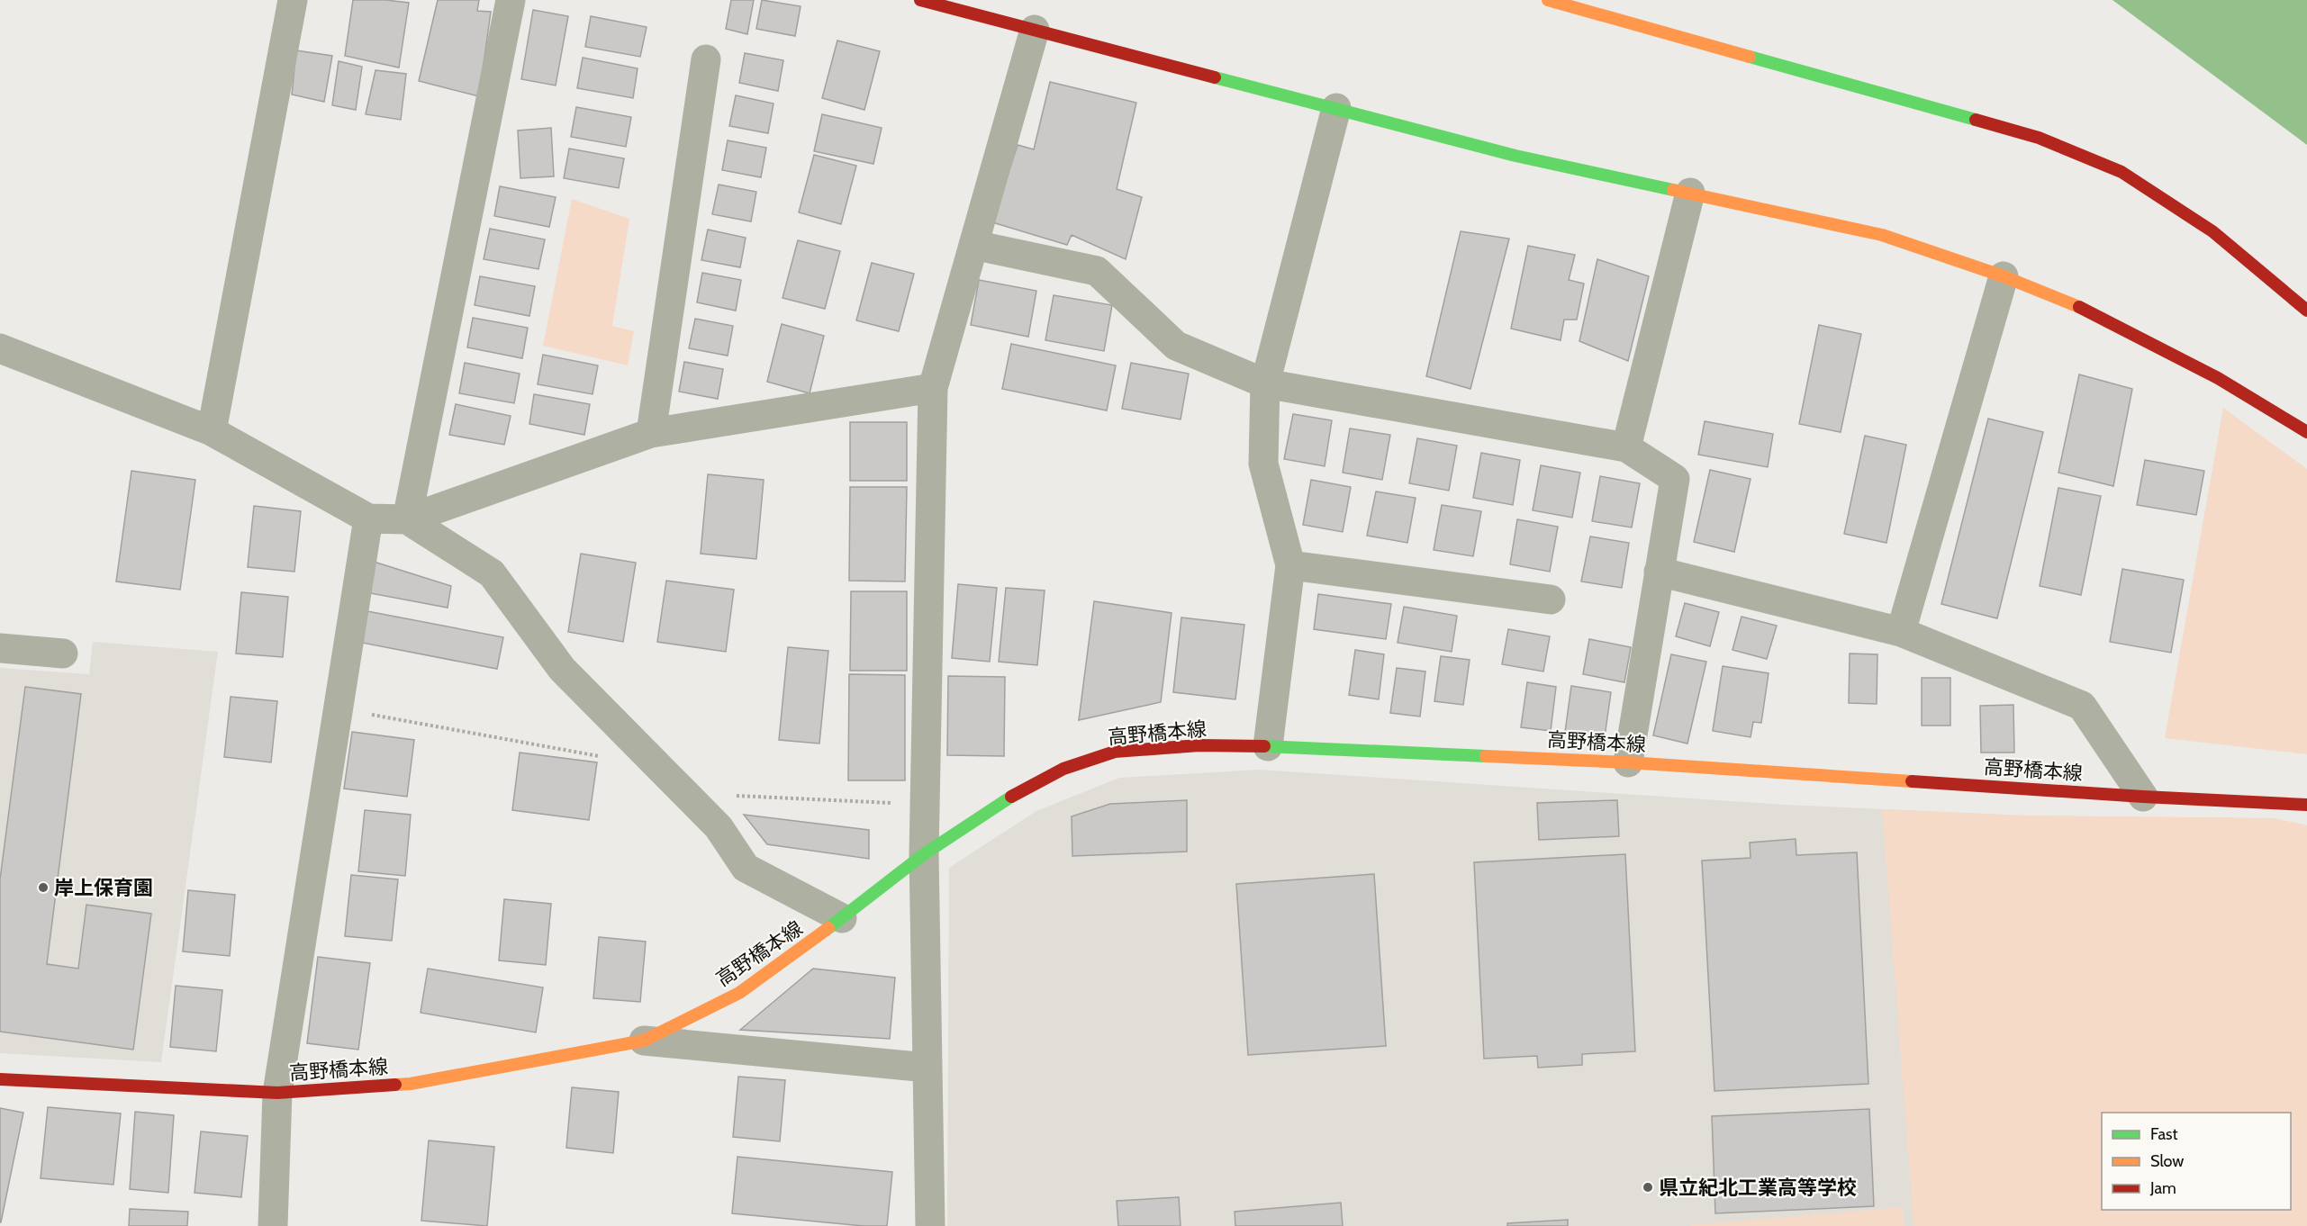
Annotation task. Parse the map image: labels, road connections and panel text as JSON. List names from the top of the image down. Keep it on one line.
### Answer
{"streets":{"main road":["高野橋本線"]},"places":["岸上保育園","県立紀北工業高等学校"],"legend":["Fast","Slow","Jam"]}
